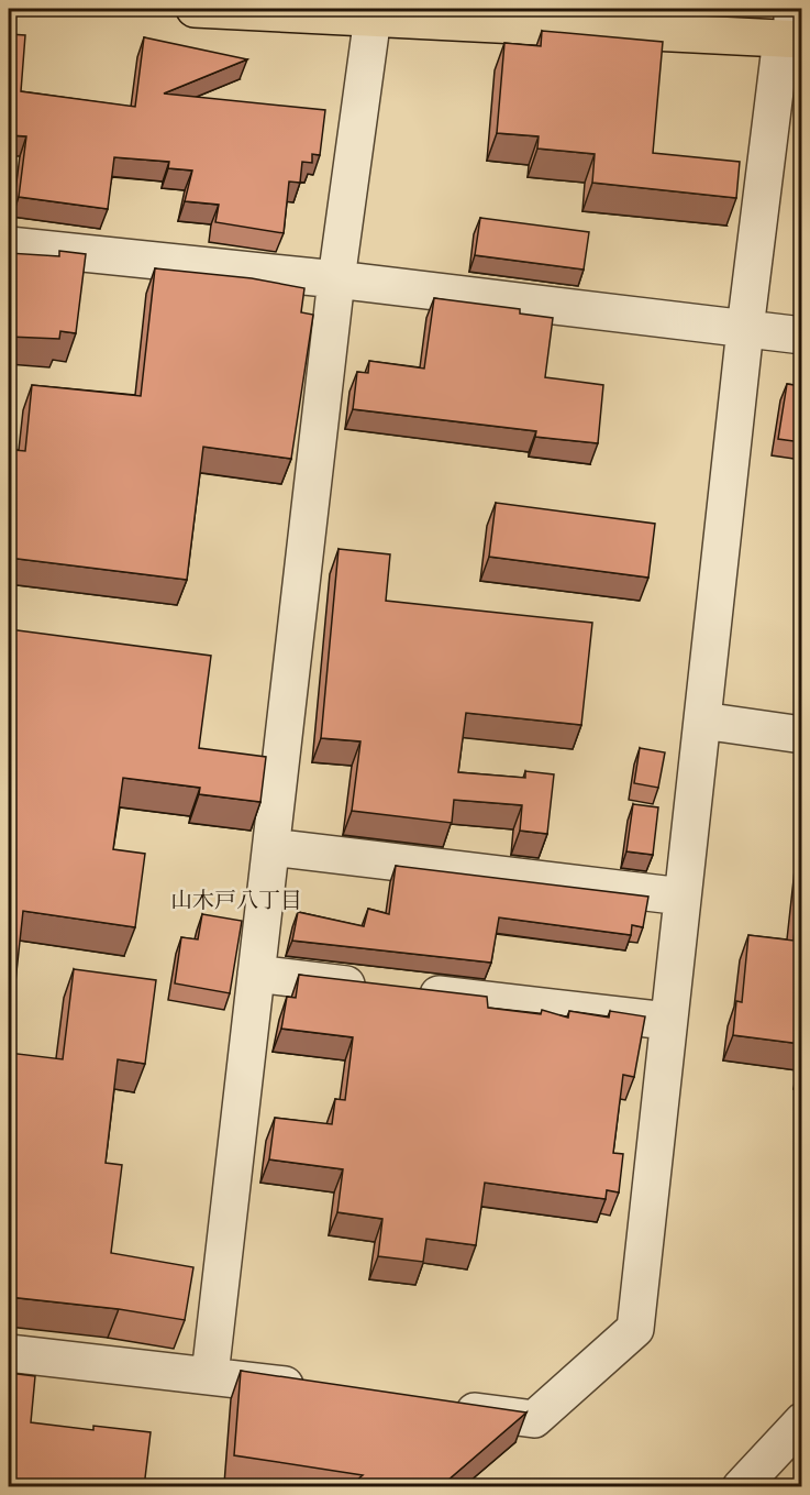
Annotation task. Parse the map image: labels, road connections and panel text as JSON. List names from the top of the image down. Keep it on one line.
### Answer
{"districts":["山木戸八丁目"]}
